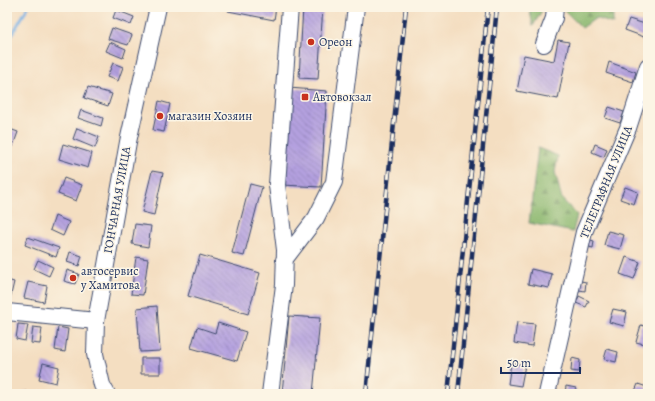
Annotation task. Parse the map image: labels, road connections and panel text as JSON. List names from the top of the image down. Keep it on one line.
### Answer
{"streets":{"street":["ТЕЛЕГРАФНАЯ УЛИЦА","ГОНЧАРНАЯ УЛИЦА"]},"places":{"other":["Ореон","магазин Хозяин","автосервис у Хамитова"],"transit":["Автовокзал"]},"scale_bar":"50 m"}
